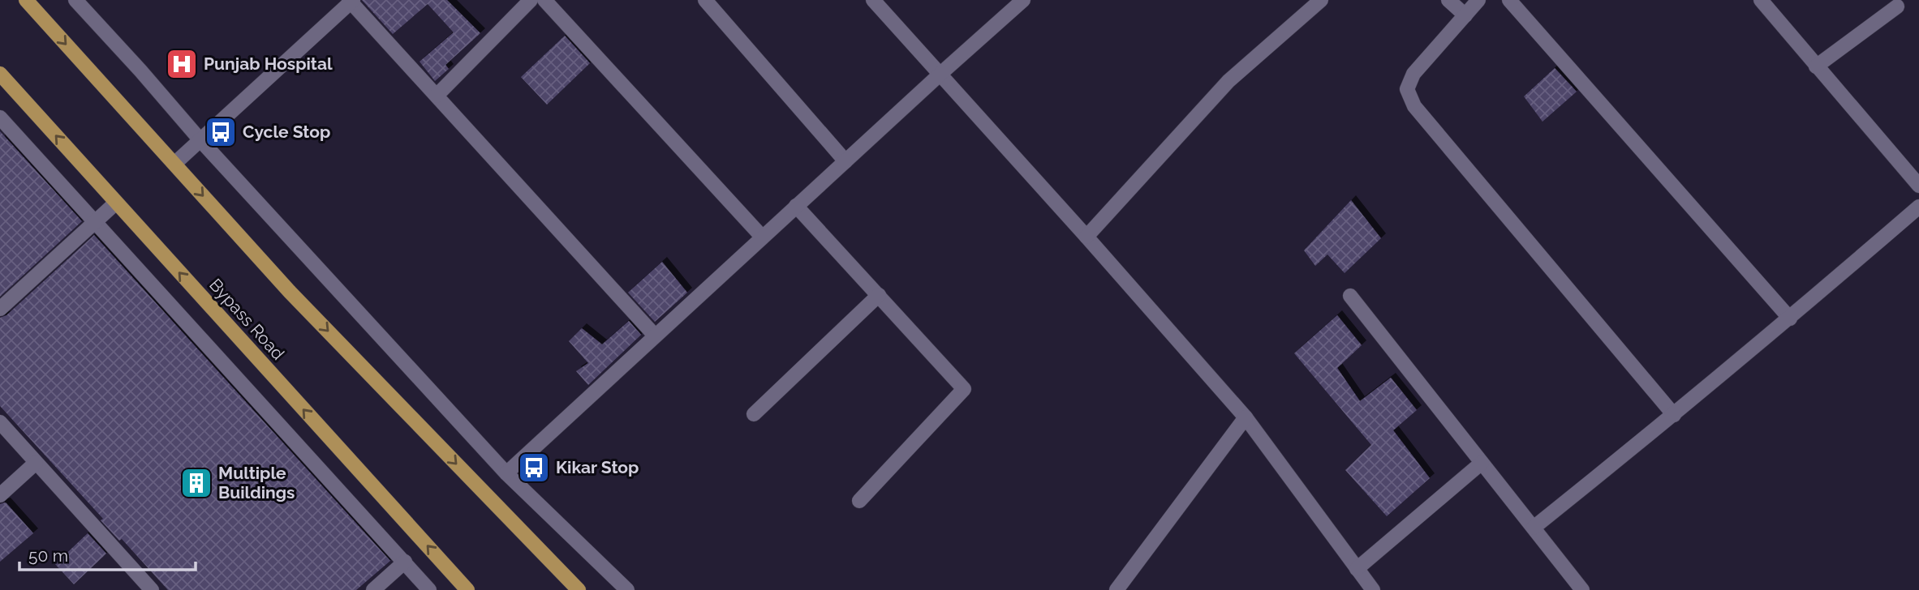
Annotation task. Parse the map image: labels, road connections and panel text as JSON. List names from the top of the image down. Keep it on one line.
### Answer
{"streets":{"main road":["Bypass Road"]},"places":{"hospital":["Punjab Hospital"],"bus stop":["Cycle Stop","Kikar Stop"],"building":["Multiple Buildings"]},"scale_bar":"50 m"}
